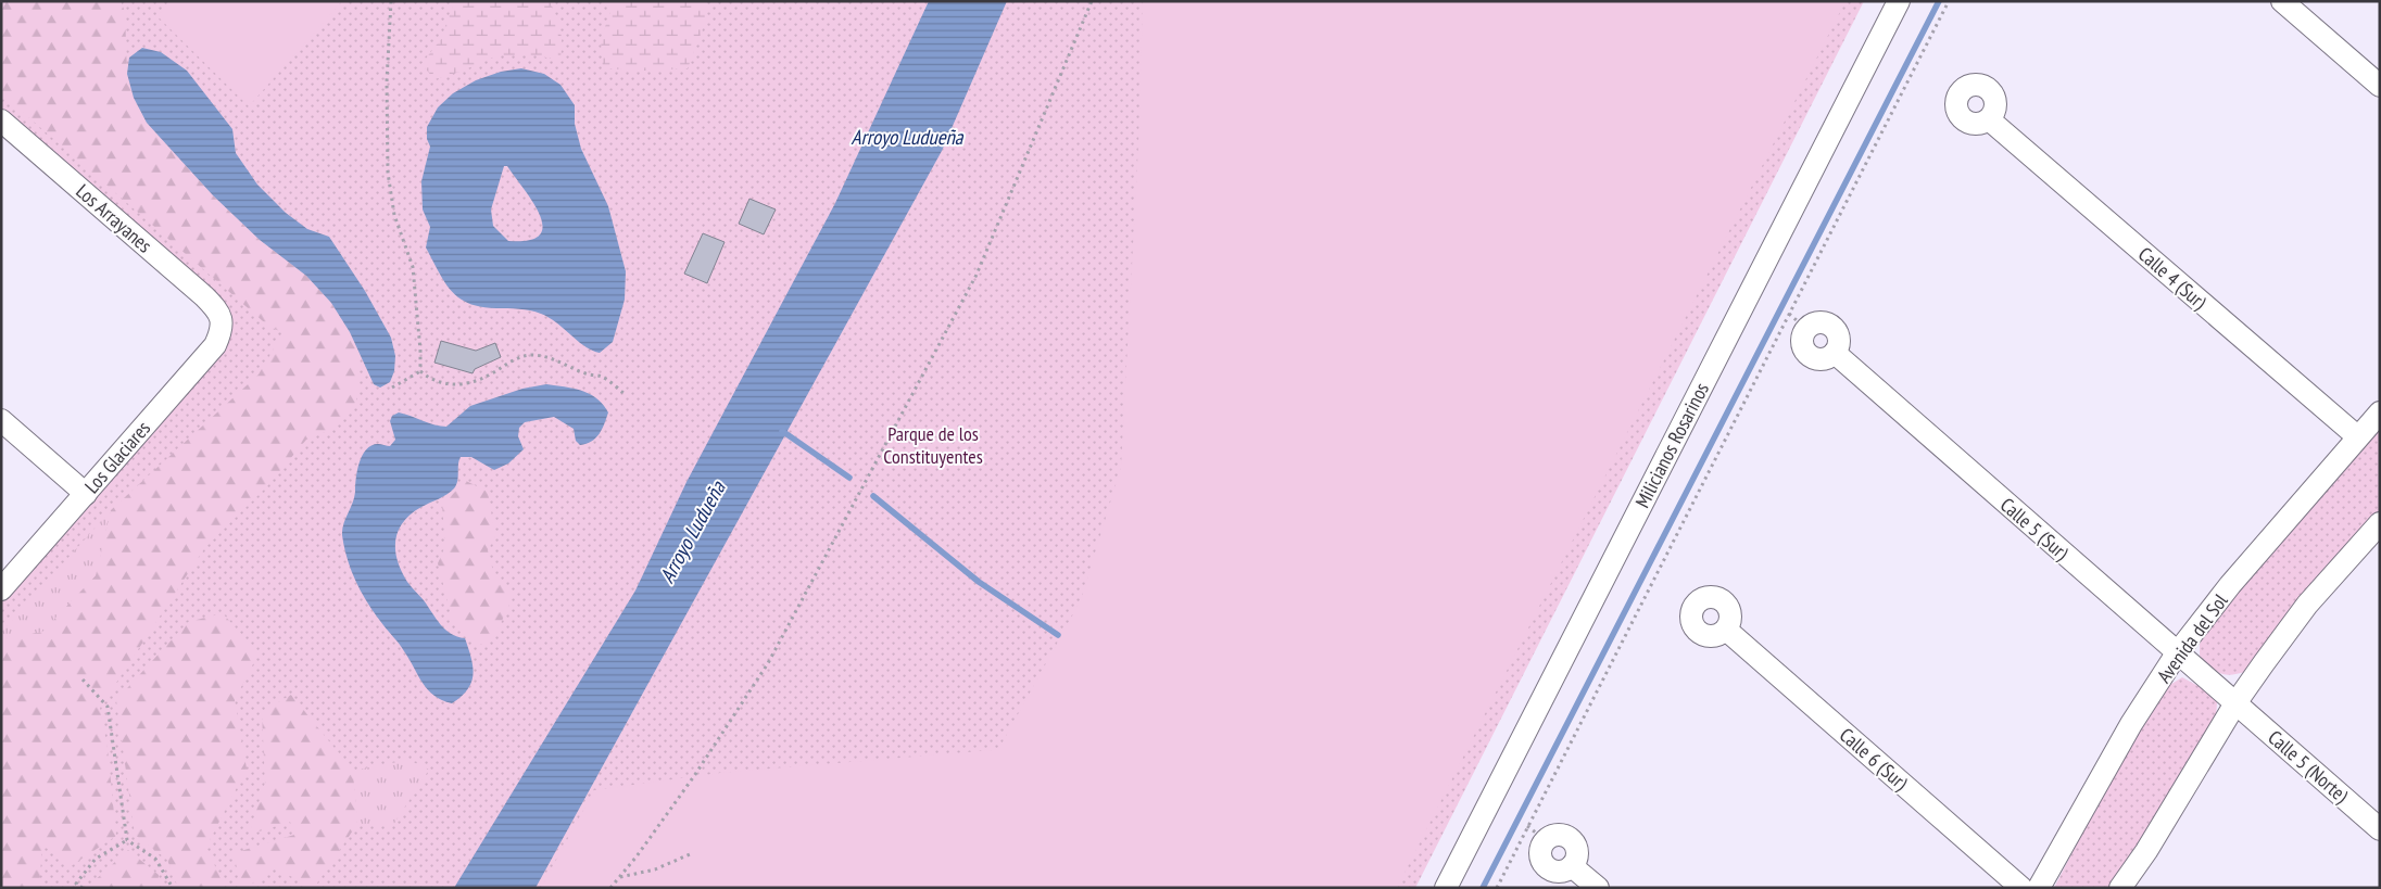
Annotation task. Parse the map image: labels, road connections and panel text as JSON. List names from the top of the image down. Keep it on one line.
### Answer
{"streets":{"street":["Los Arrayanes","Calle 4 (Sur)","Milicianos Rosarinos","Los Glaciares","Calle 5 (Sur)","Avenida del Sol","Calle 6 (Sur)","Calle 5 (Norte)"]},"crossings":[["Los Arrayanes","Los Glaciares"],["Calle 4 (Sur)","Avenida del Sol"],["Calle 5 (Sur)","Avenida del Sol"],["Calle 5 (Sur)","Calle 5 (Norte)"]],"water":["Arroyo Ludueña"],"parks":["Parque de los Constituyentes"]}
